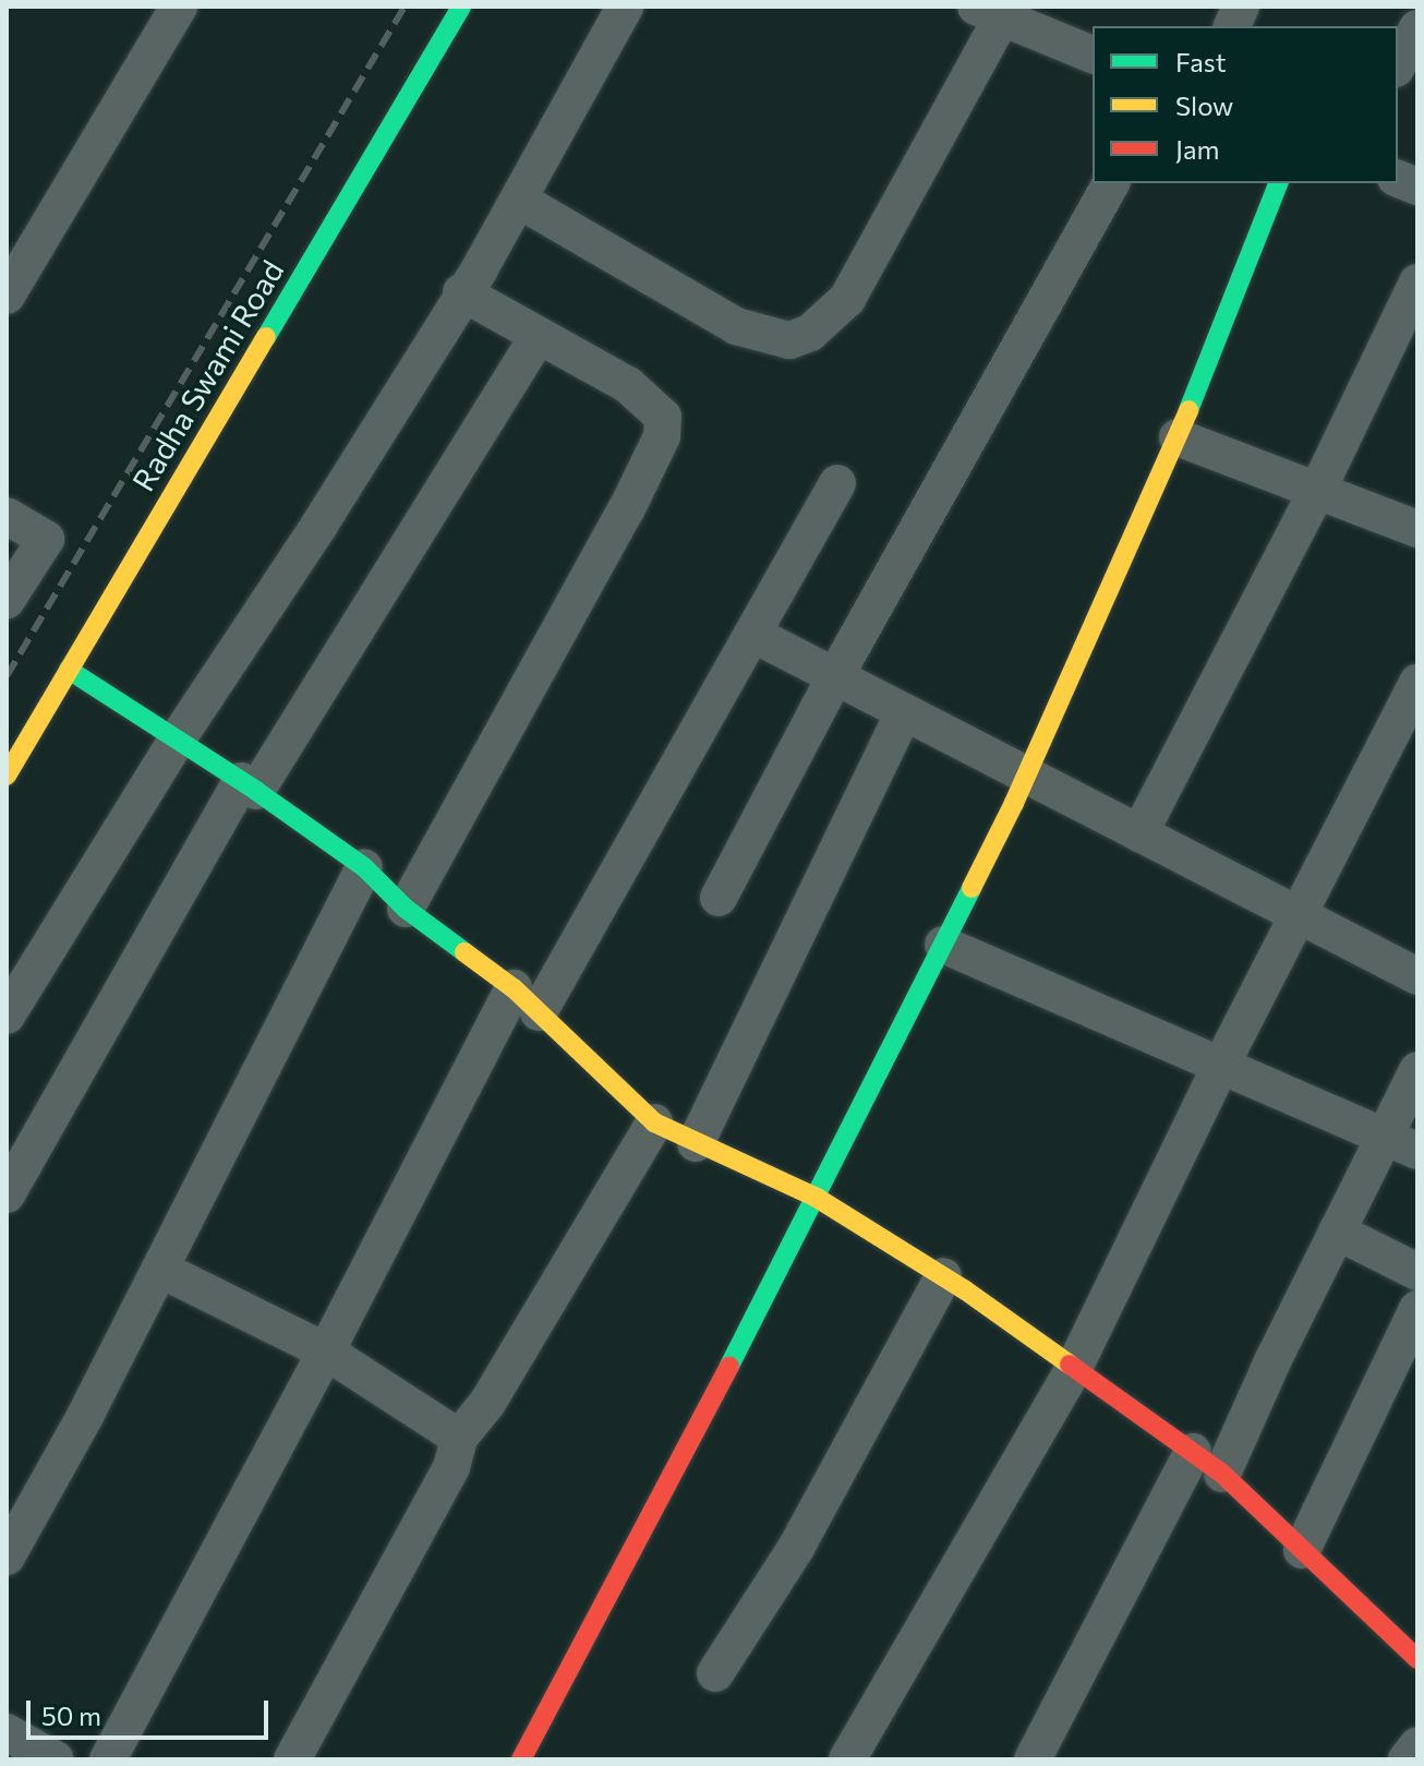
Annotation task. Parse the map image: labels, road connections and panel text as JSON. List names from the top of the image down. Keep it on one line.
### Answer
{"streets":{"street":["Radha Swami Road"]},"legend":["Fast","Slow","Jam"],"scale_bar":"50 m"}
